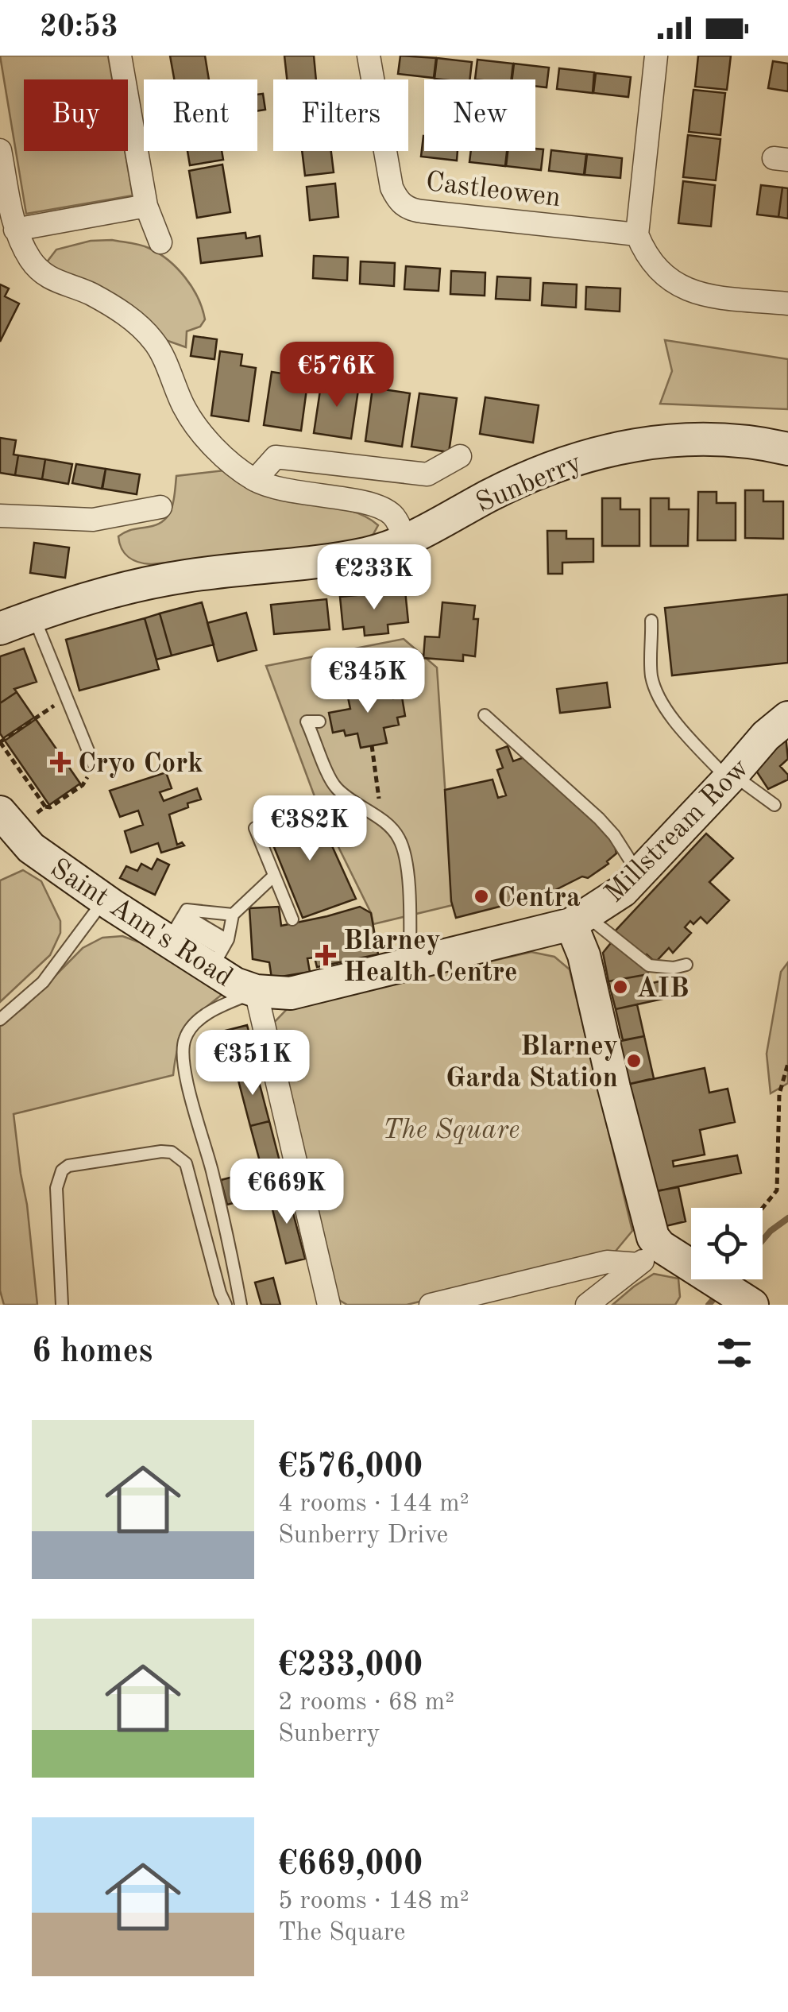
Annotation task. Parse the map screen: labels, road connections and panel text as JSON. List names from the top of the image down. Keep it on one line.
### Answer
{"streets":{"street":["Castleowen","Sunberry","Millstream Row","Saint Ann's Road"]},"parks":["The Square"],"places":{"health":["Cryo Cork","Blarney Health Centre"],"other":["Centra","AIB","Blarney Garda Station"]},"page":{"status":"20:53","chip":["Buy","Rent","Filters","New"],"price":["€576K","€233K","€345K","€382K","€351K","€669K"],"heading":"6 homes","list":[{"name":"€576,000","note":"4 rooms · 144 m² · Sunberry Drive"},{"name":"€233,000","note":"2 rooms · 68 m² · Sunberry"},{"name":"€669,000","note":"5 rooms · 148 m² · The Square"}]}}
